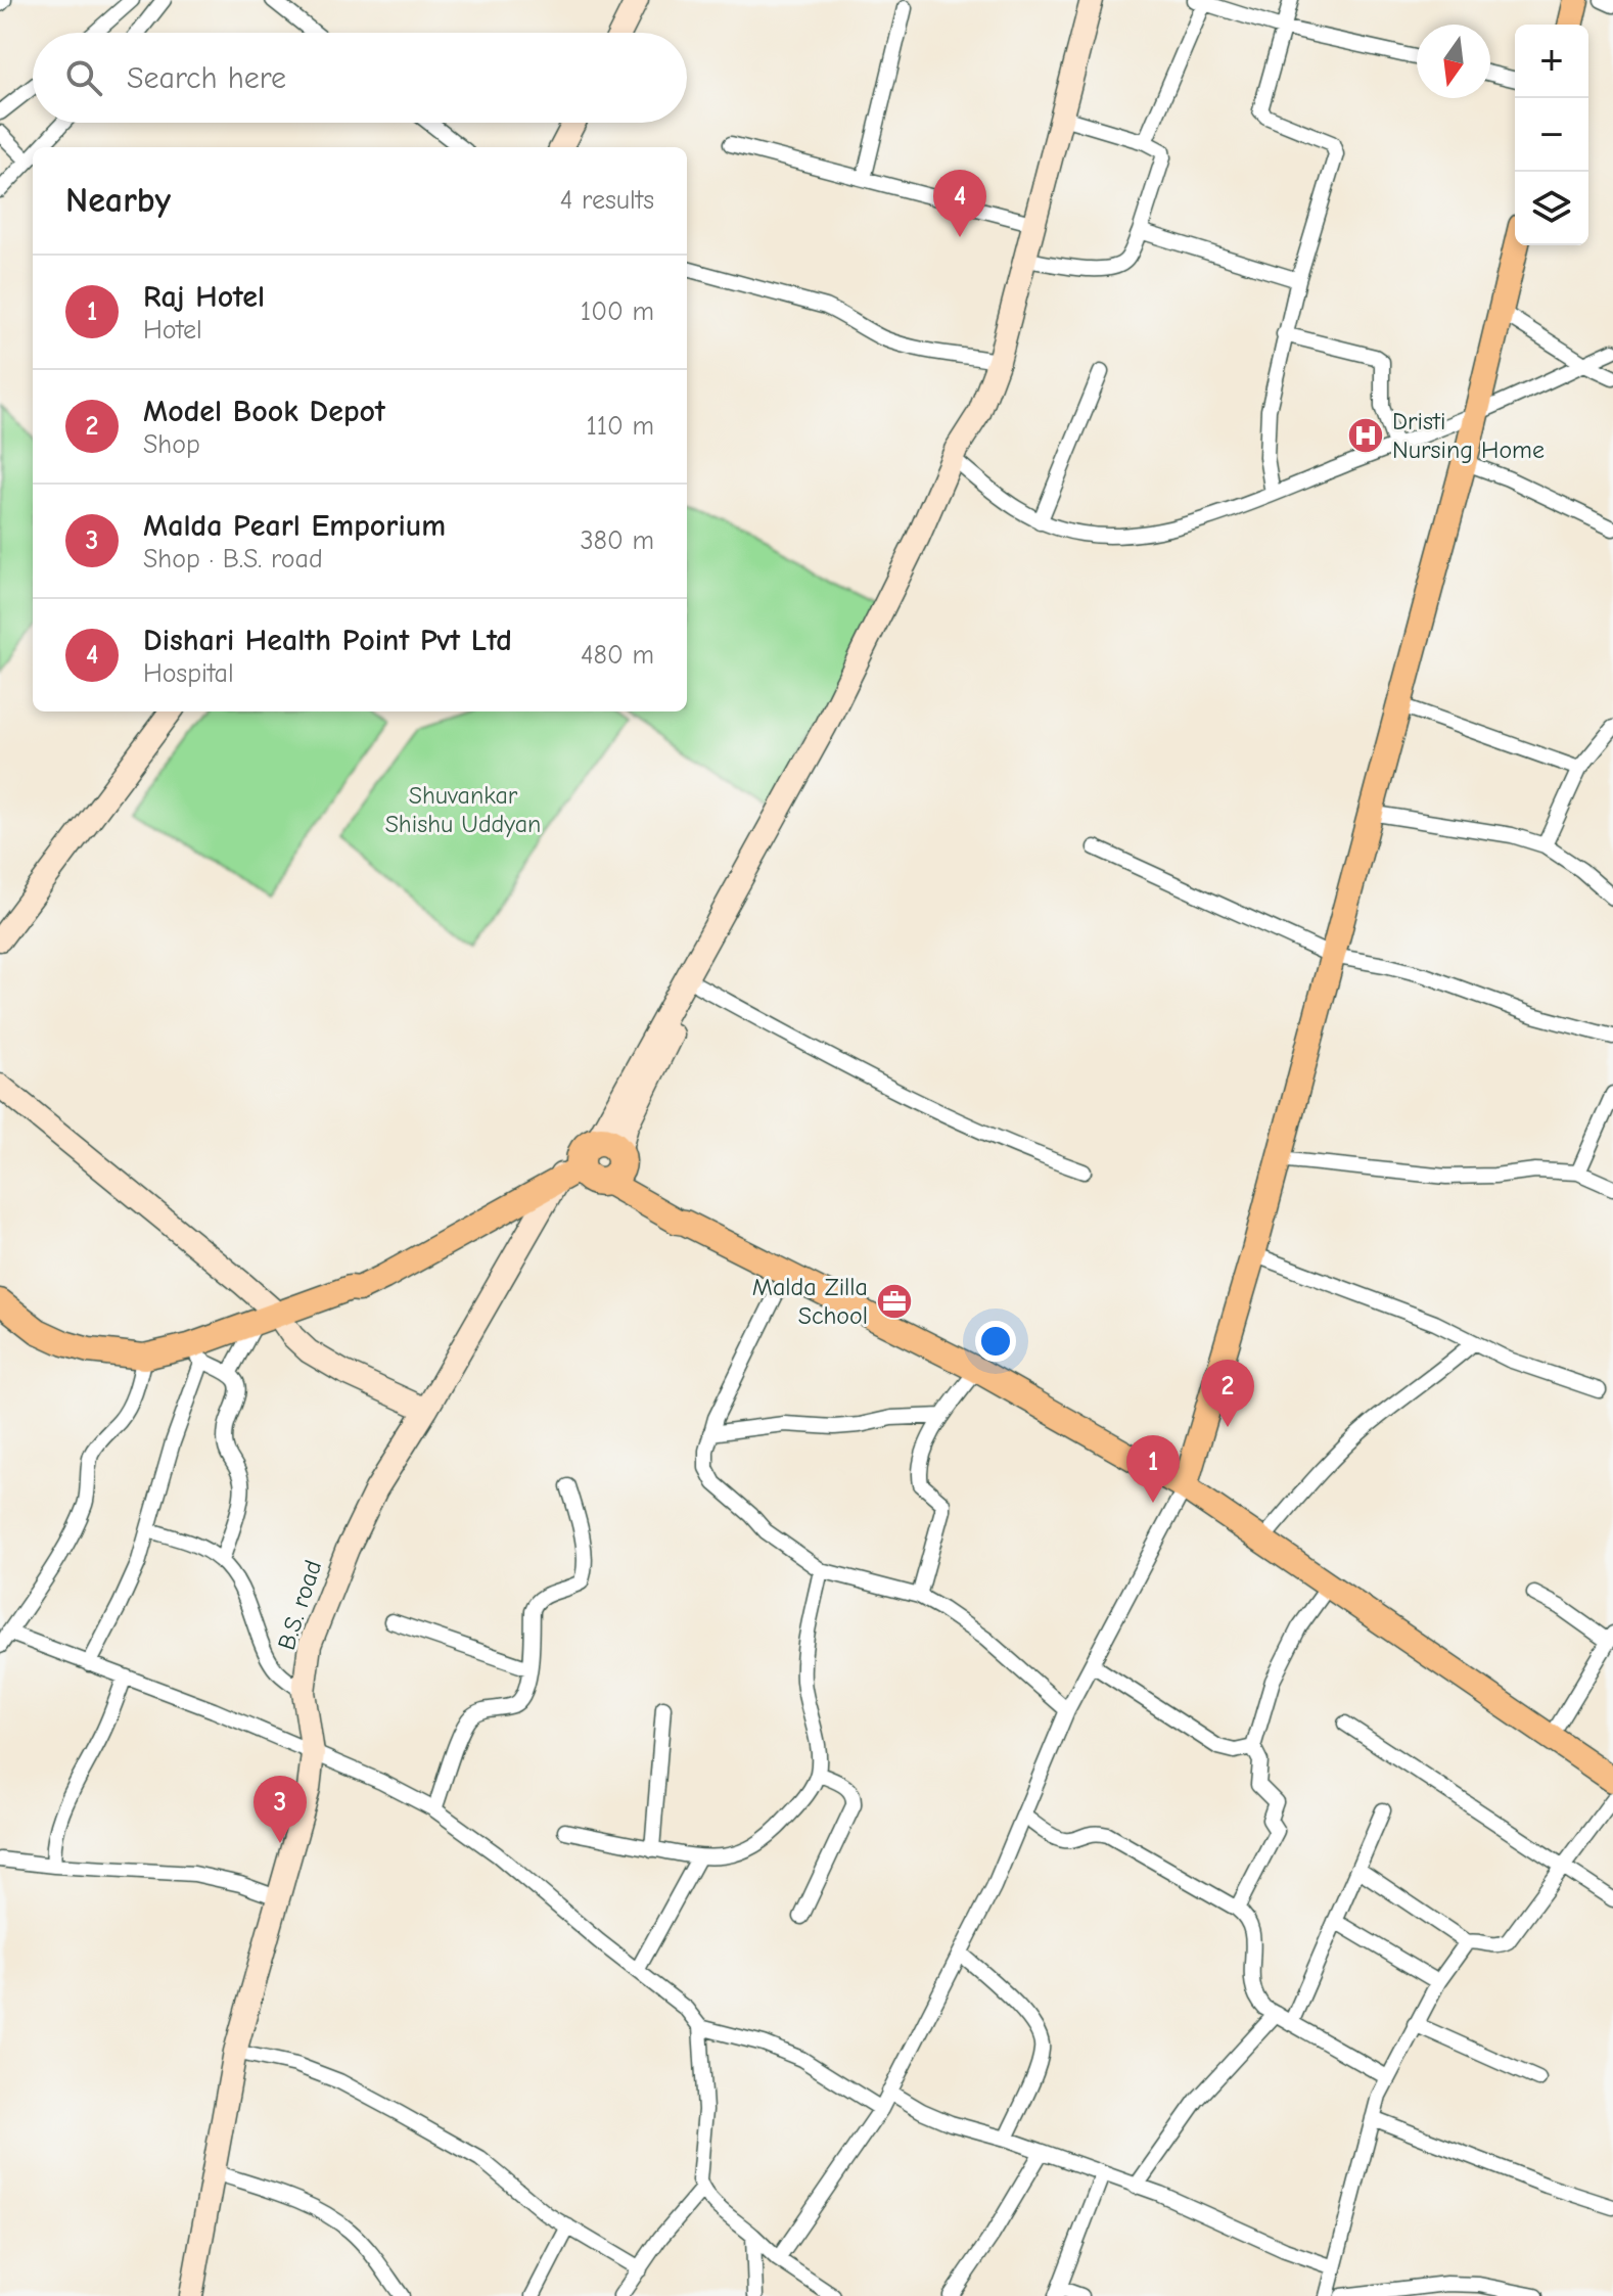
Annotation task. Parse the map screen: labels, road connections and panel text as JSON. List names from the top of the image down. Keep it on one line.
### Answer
{"streets":{"street":["B.S. road"]},"parks":["Shuvankar Shishu Uddyan"],"places":{"hospital":["Dristi Nursing Home"],"office":["Malda Zilla School"]},"north":"bottom","page":{"map_buttons":["+","−"],"search":"Search here","heading":["Nearby","4 results"],"pins":["4","2","1","3"],"list":[{"mark":"1","name":"Raj Hotel","note":"Hotel","value":"100 m"},{"mark":"2","name":"Model Book Depot","note":"Shop","value":"110 m"},{"mark":"3","name":"Malda Pearl Emporium","note":"Shop · B.S. road","value":"380 m"},{"mark":"4","name":"Dishari Health Point Pvt Ltd","note":"Hospital","value":"480 m"}]}}
